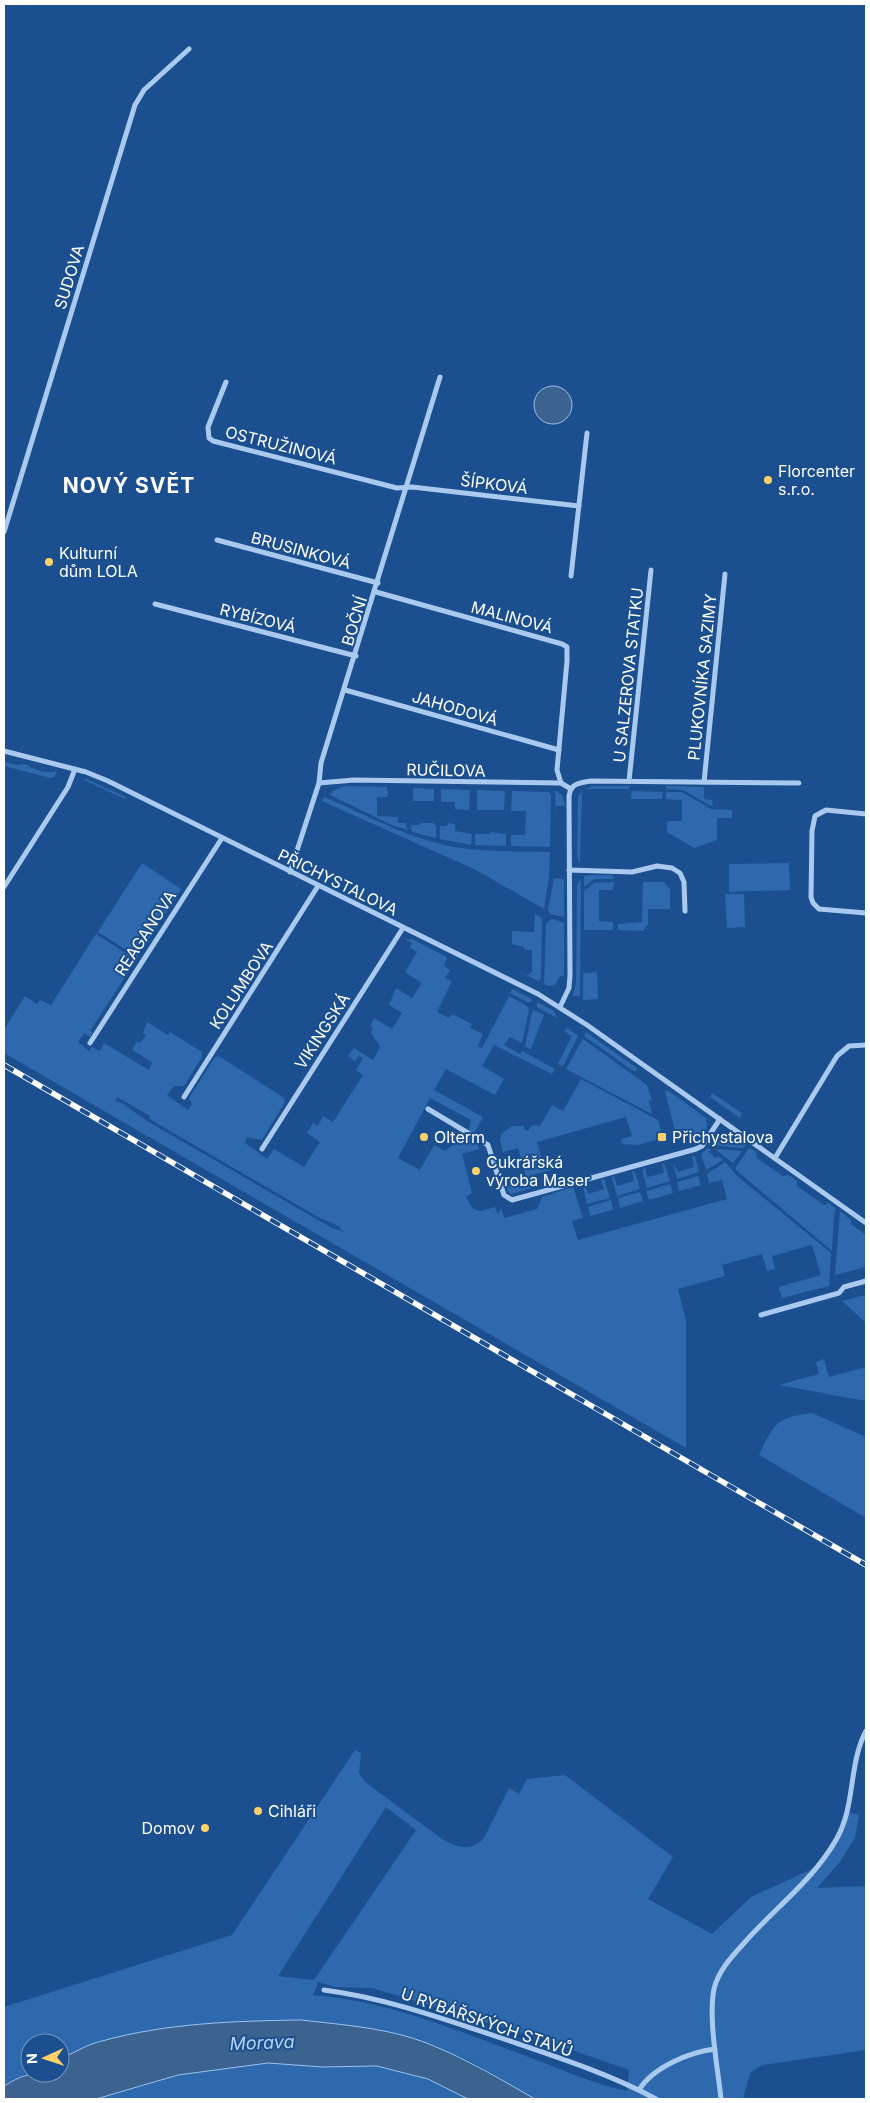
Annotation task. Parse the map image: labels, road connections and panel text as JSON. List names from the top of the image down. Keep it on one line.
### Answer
{"streets":{"street":["SUDOVA","OSTRUŽINOVÁ","ŠÍPKOVÁ","BRUSINKOVÁ","MALINOVÁ","RYBÍZOVÁ","BOČNÍ","U SALZEROVA STATKU","PLUKOVNÍKA SAZIMY","JAHODOVÁ","RUČILOVA","PŘICHYSTALOVA","REAGANOVA","KOLUMBOVA","VIKINGSKÁ","U RYBÁŘSKÝCH STAVŮ"]},"crossings":[["OSTRUŽINOVÁ","ŠÍPKOVÁ"],["OSTRUŽINOVÁ","BOČNÍ"],["ŠÍPKOVÁ","BOČNÍ"],["BRUSINKOVÁ","BOČNÍ"],["MALINOVÁ","BOČNÍ"],["MALINOVÁ","JAHODOVÁ"],["MALINOVÁ","RUČILOVA"],["RYBÍZOVÁ","BOČNÍ"],["BOČNÍ","JAHODOVÁ"],["BOČNÍ","RUČILOVA"],["BOČNÍ","PŘICHYSTALOVA"],["PŘICHYSTALOVA","REAGANOVA"],["PŘICHYSTALOVA","KOLUMBOVA"],["PŘICHYSTALOVA","VIKINGSKÁ"]],"districts":["NOVÝ SVĚT"],"water":["Morava"],"places":{"other":["Florcenter s.r.o.","Kulturní dům LOLA","Olterm","Cukrářská výroba Maser","Cihláři","Domov"],"transit":["Přichystalova"]},"north":"left"}
